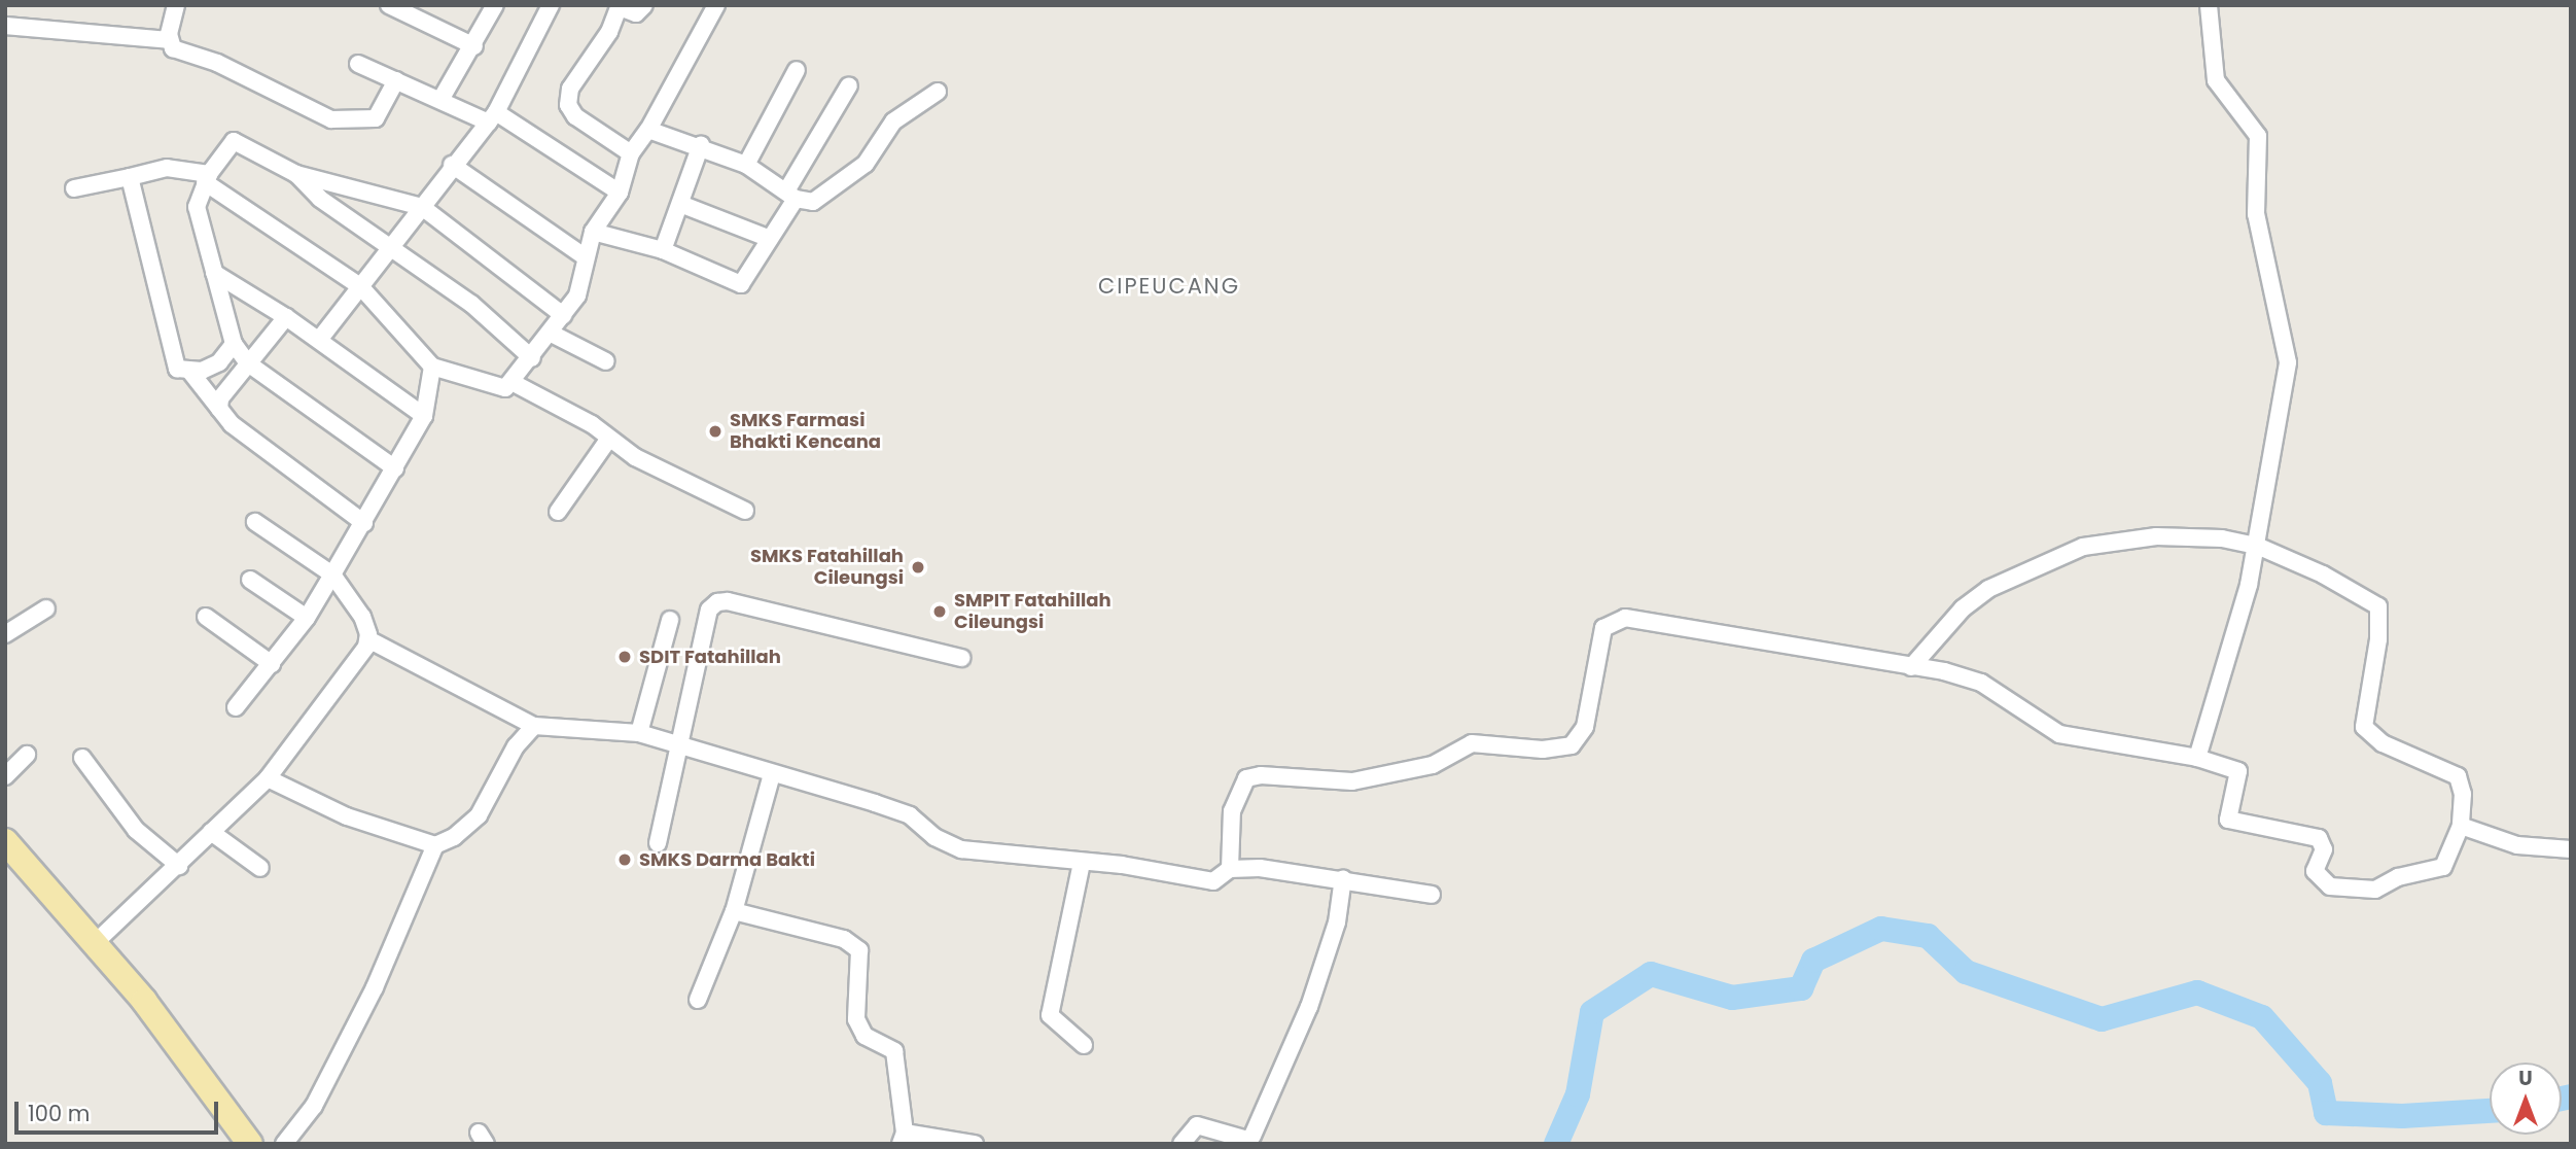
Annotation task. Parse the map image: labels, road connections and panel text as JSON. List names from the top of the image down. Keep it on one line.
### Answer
{"districts":["CIPEUCANG"],"places":["SMKS Farmasi Bhakti Kencana","SMKS Fatahillah Cileungsi","SMPIT Fatahillah Cileungsi","SDIT Fatahillah","SMKS Darma Bakti"],"scale_bar":"100 m","north":"top"}
